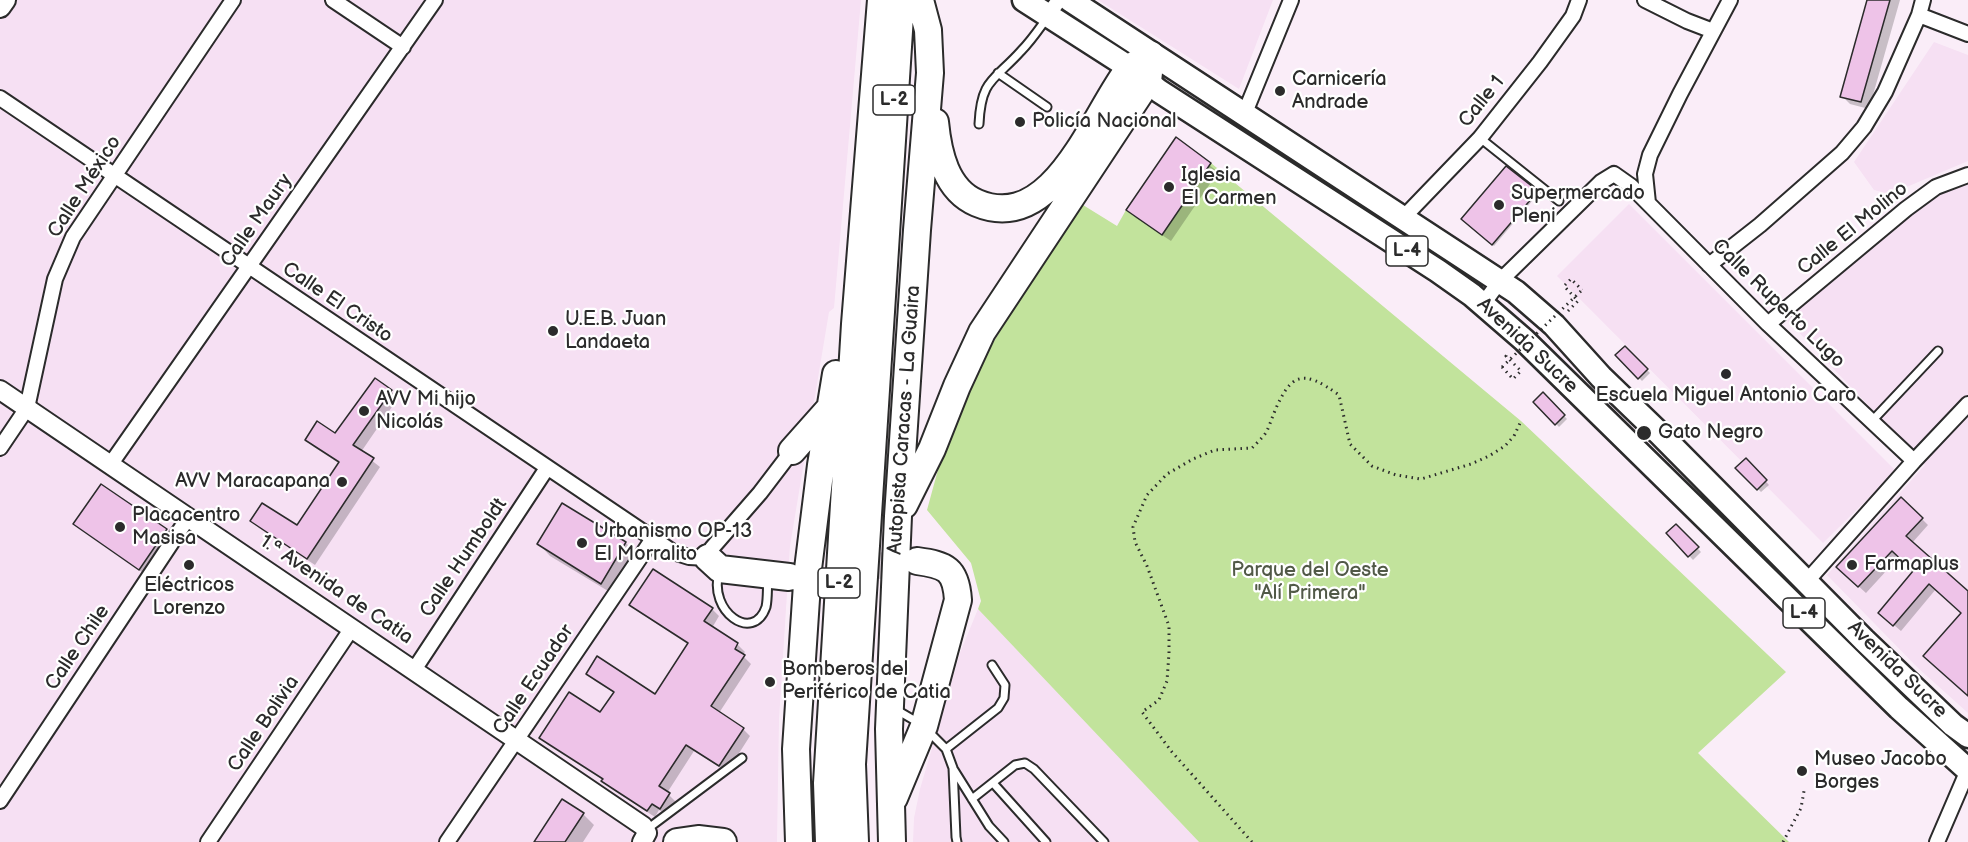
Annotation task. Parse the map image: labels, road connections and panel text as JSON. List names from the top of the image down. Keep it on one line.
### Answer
{"streets":{"highway":["L-2","Autopista Caracas - La Guaira"],"main road":["L-4","Avenida Sucre"],"street":["Calle 1","Calle México","Calle Maury","Calle El Molino","Calle El Cristo","Calle Ruperto Lugo","Calle Humboldt","1.ª Avenida de Catia","Calle Chile","Calle Ecuador","Calle Bolivia"]},"crossings":[["L-2","Autopista Caracas - La Guaira"],["Calle 1","Avenida Sucre"],["Calle México","Calle El Cristo"],["Calle México","1.ª Avenida de Catia"],["Calle Maury","Calle El Cristo"],["Calle Maury","1.ª Avenida de Catia"],["Calle El Molino","Calle Ruperto Lugo"],["Calle El Cristo","Calle Humboldt"],["Calle El Cristo","Calle Ecuador"],["Calle Ruperto Lugo","Avenida Sucre"],["Calle Humboldt","1.ª Avenida de Catia"],["1.ª Avenida de Catia","Calle Chile"],["1.ª Avenida de Catia","Calle Ecuador"],["1.ª Avenida de Catia","Calle Bolivia"]],"parks":["Parque del Oeste \"Alí Primera\""],"places":["Carnicería Andrade","Policía Nacional","Iglesia El Carmen","Supermercado Pleni","U.E.B. Juan Landaeta","Escuela Miguel Antonio Caro","AVV Mi hijo Nicolás","Gato Negro","AVV Maracapana","Placacentro Masisa","Urbanismo OP-13 El Morralito","Eléctricos Lorenzo","Farmaplus","Bomberos del Periférico de Catia","Museo Jacobo Borges"]}
